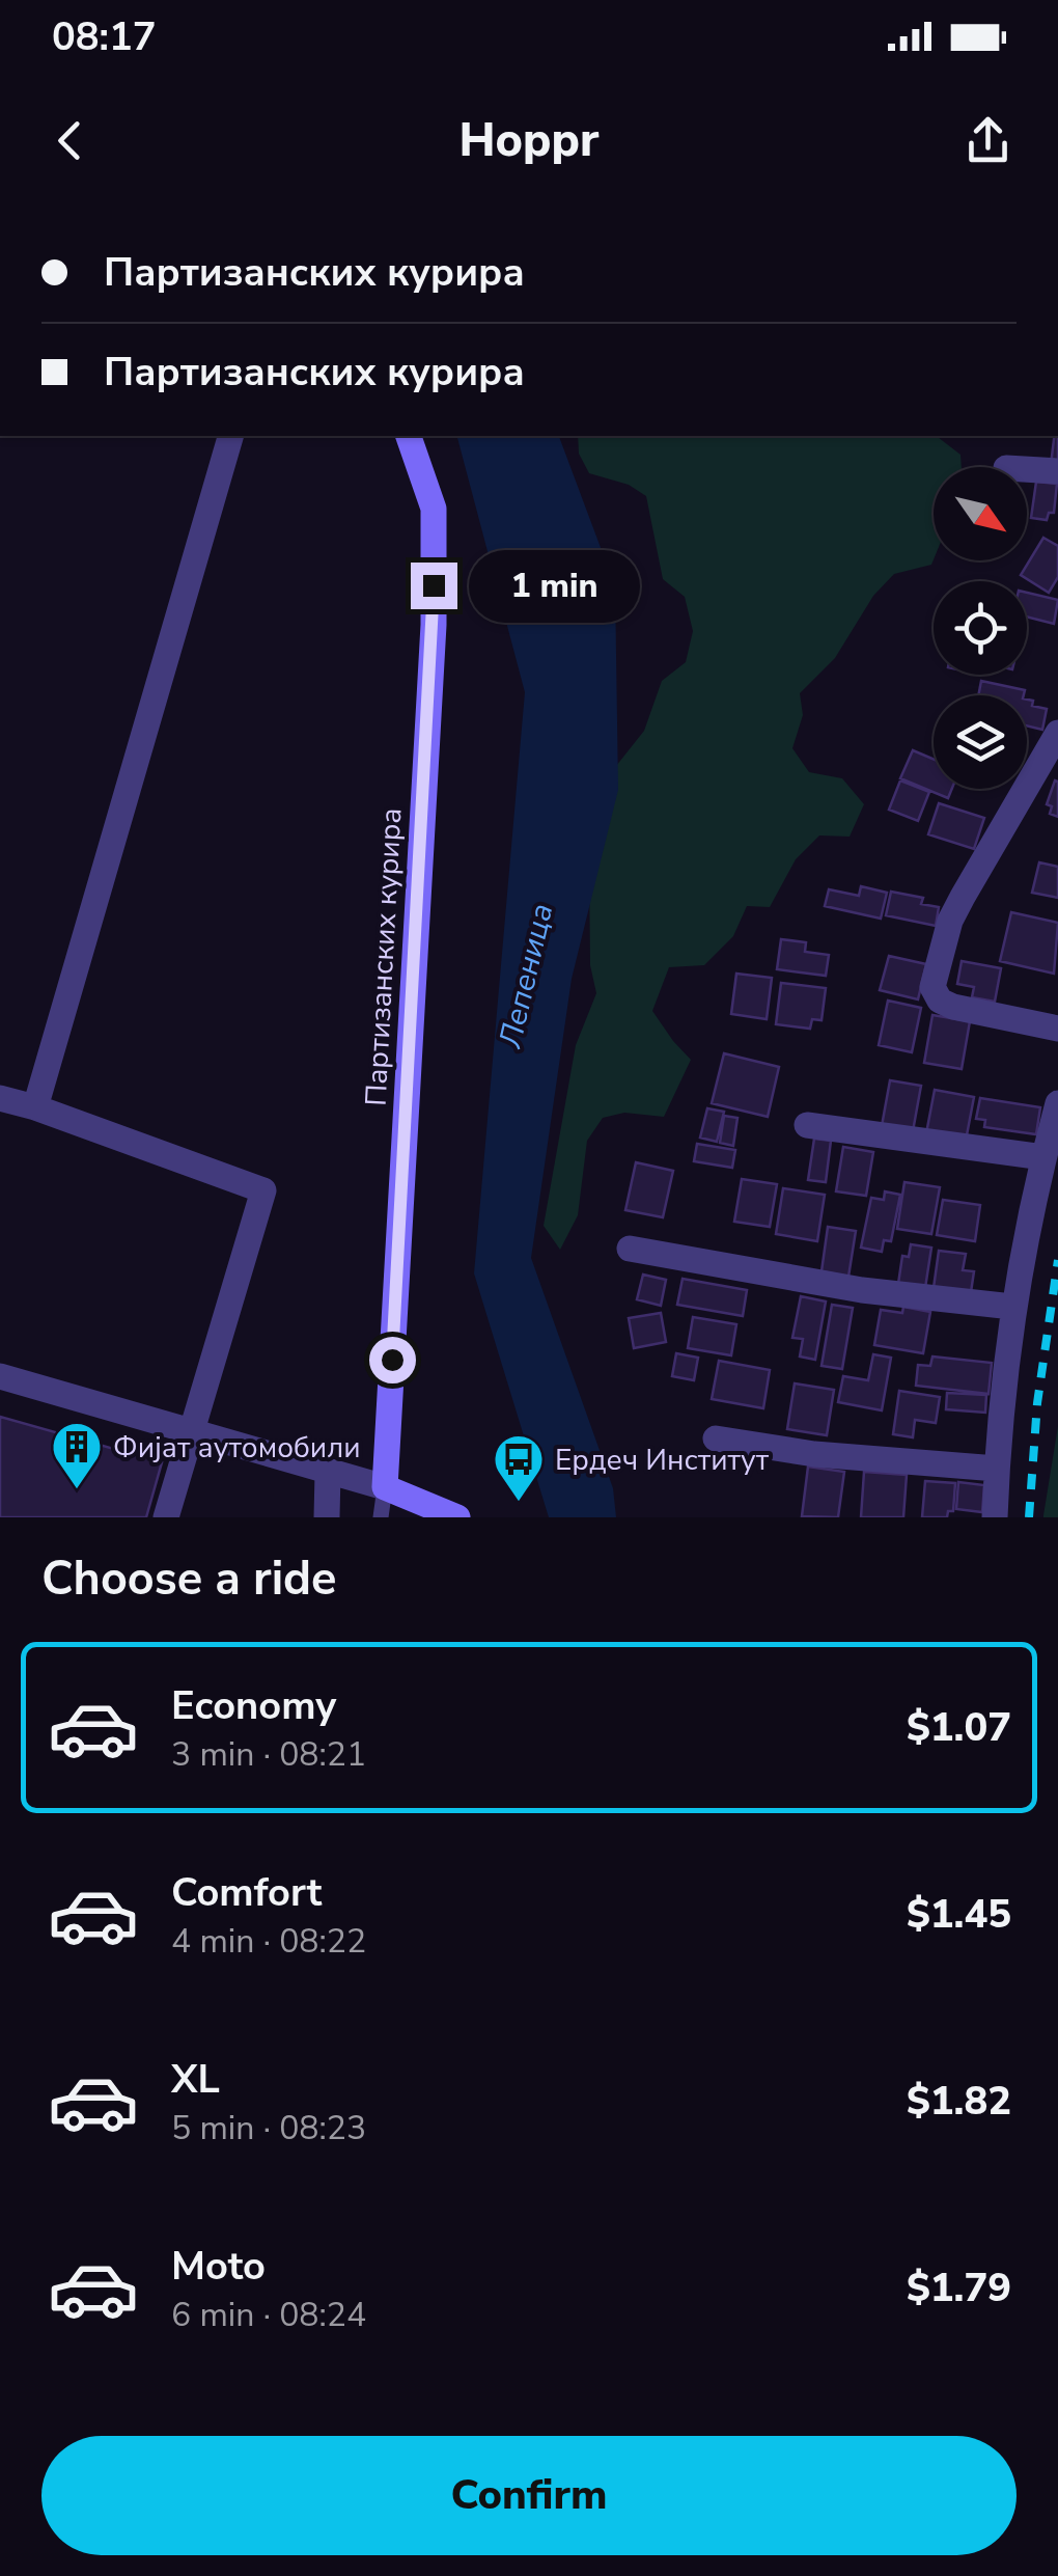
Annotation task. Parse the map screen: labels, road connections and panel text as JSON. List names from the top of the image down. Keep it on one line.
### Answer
{"streets":{"street":["Партизанских курира"]},"water":["Лепеница"],"places":{"building":["Фијат аутомобили"],"bus stop":["Ердеч Институт"]},"north":"bottom right","page":{"status":"08:17","header":"Hoppr","banner":["Партизанских курира","Партизанских курира"],"bubble":"1 min","heading":"Choose a ride","list":[{"name":"Economy","note":"3 min · 08:21","value":"$1.07"},{"name":"Comfort","note":"4 min · 08:22","value":"$1.45"},{"name":"XL","note":"5 min · 08:23","value":"$1.82"},{"name":"Moto","note":"6 min · 08:24","value":"$1.79"}],"buttons":"Confirm"}}
